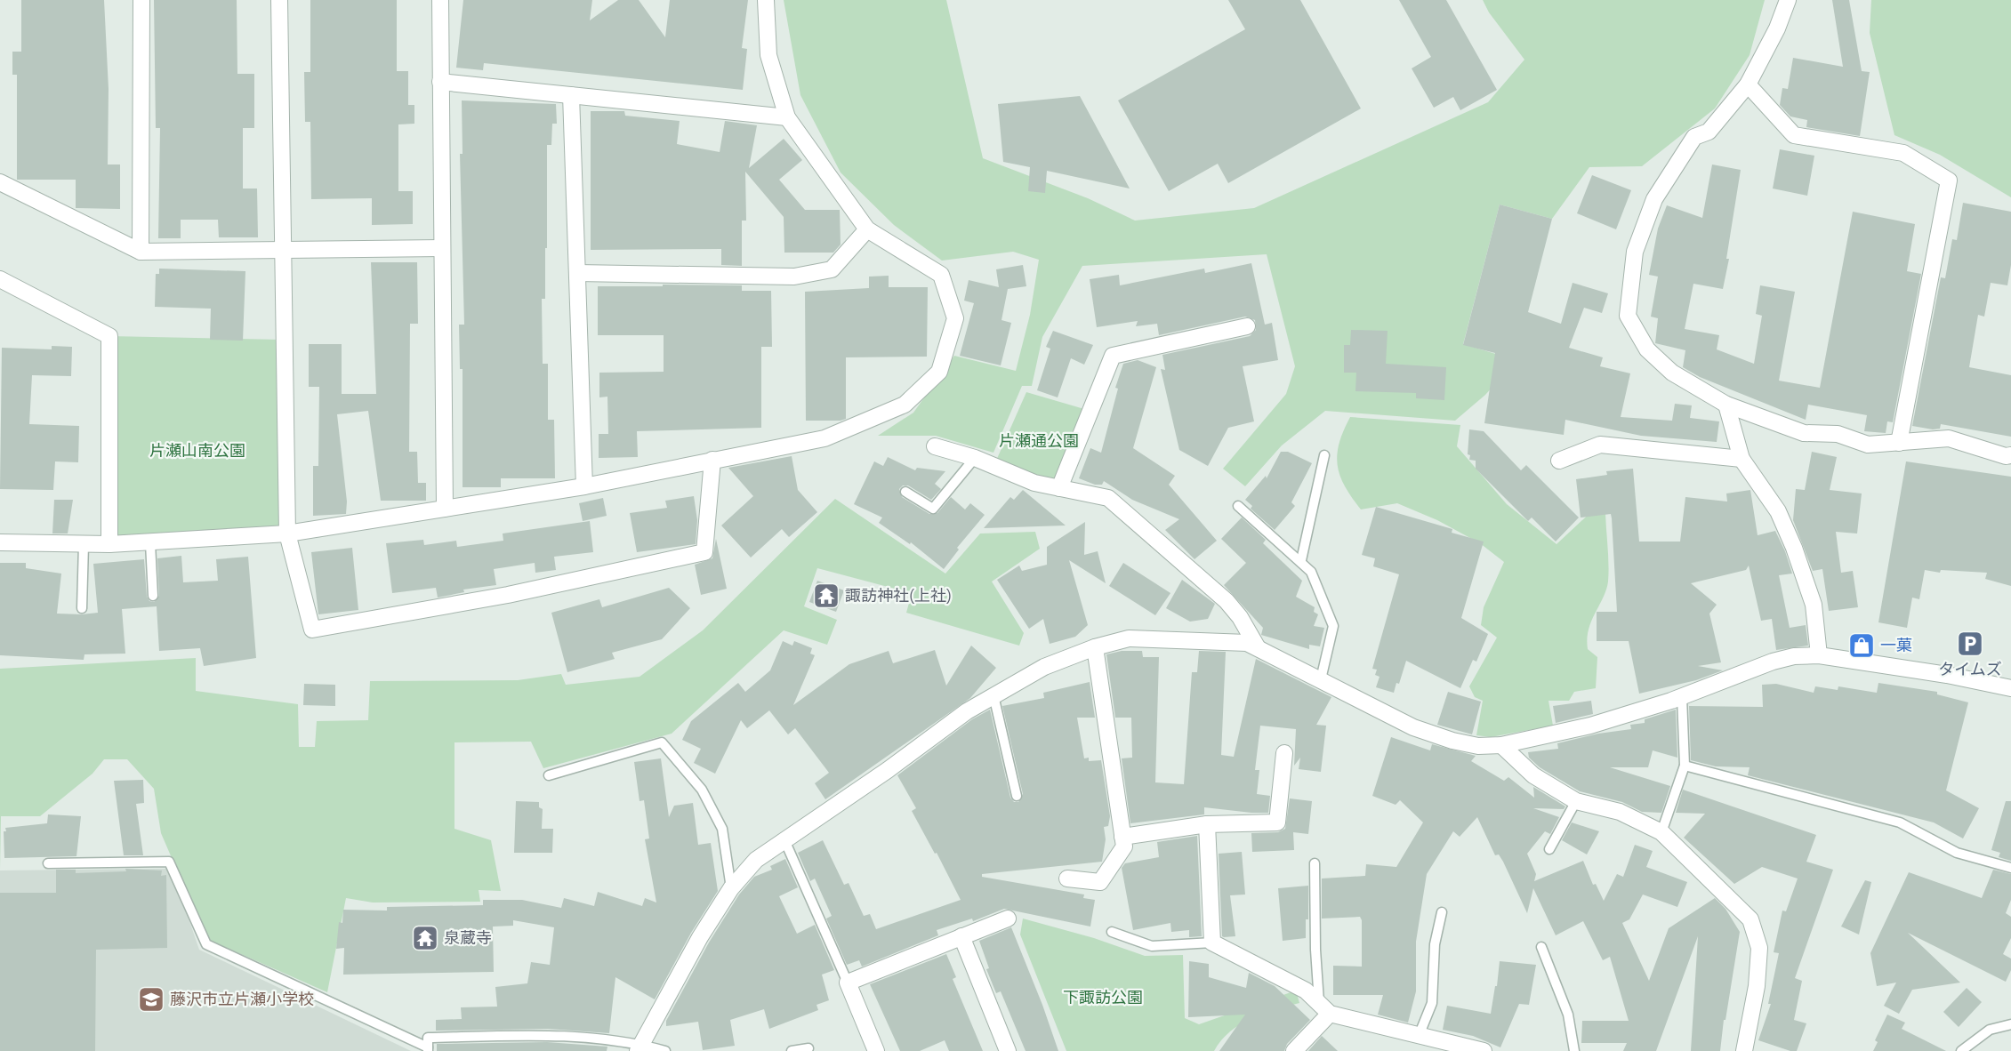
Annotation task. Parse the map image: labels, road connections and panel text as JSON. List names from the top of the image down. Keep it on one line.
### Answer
{"parks":["片瀬通公園","片瀬山南公園","下諏訪公園"],"places":{"temple":["諏訪神社(上社)","泉蔵寺"],"parking":["タイムズ"],"shop":["一菓"],"school or university":["藤沢市立片瀬小学校"]}}
